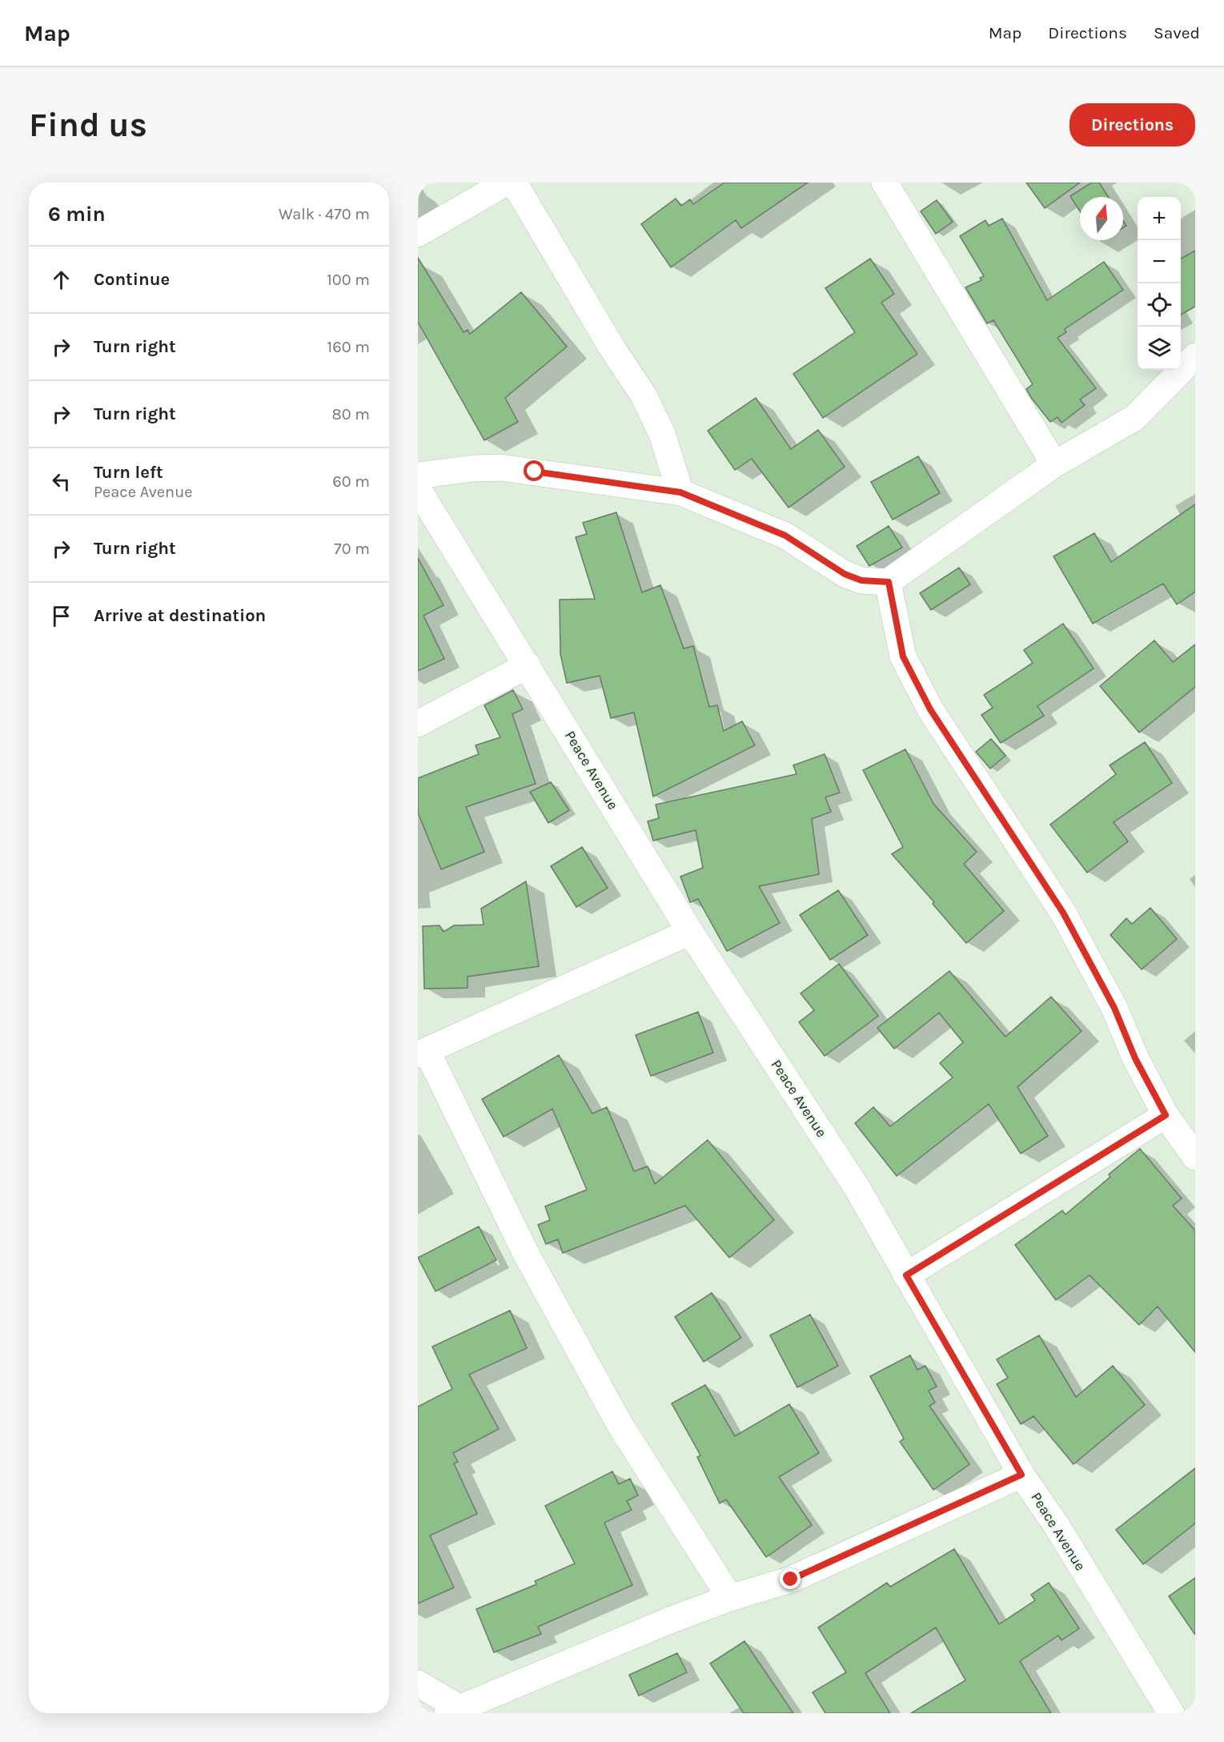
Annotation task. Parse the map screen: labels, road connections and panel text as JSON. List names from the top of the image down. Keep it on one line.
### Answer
{"streets":{"street":["Peace Avenue"]},"north":"top","page":{"header":"Map","nav":["Map","Directions","Saved"],"buttons":"Directions","title":"Find us","heading":["6 min","Walk · 470 m"],"map_buttons":["+","−"],"list":[["Continue","100 m"],["Turn right","160 m"],["Turn right","80 m"],["Turn left","Peace Avenue","60 m"],["Turn right","70 m"],"Arrive at destination"]}}
